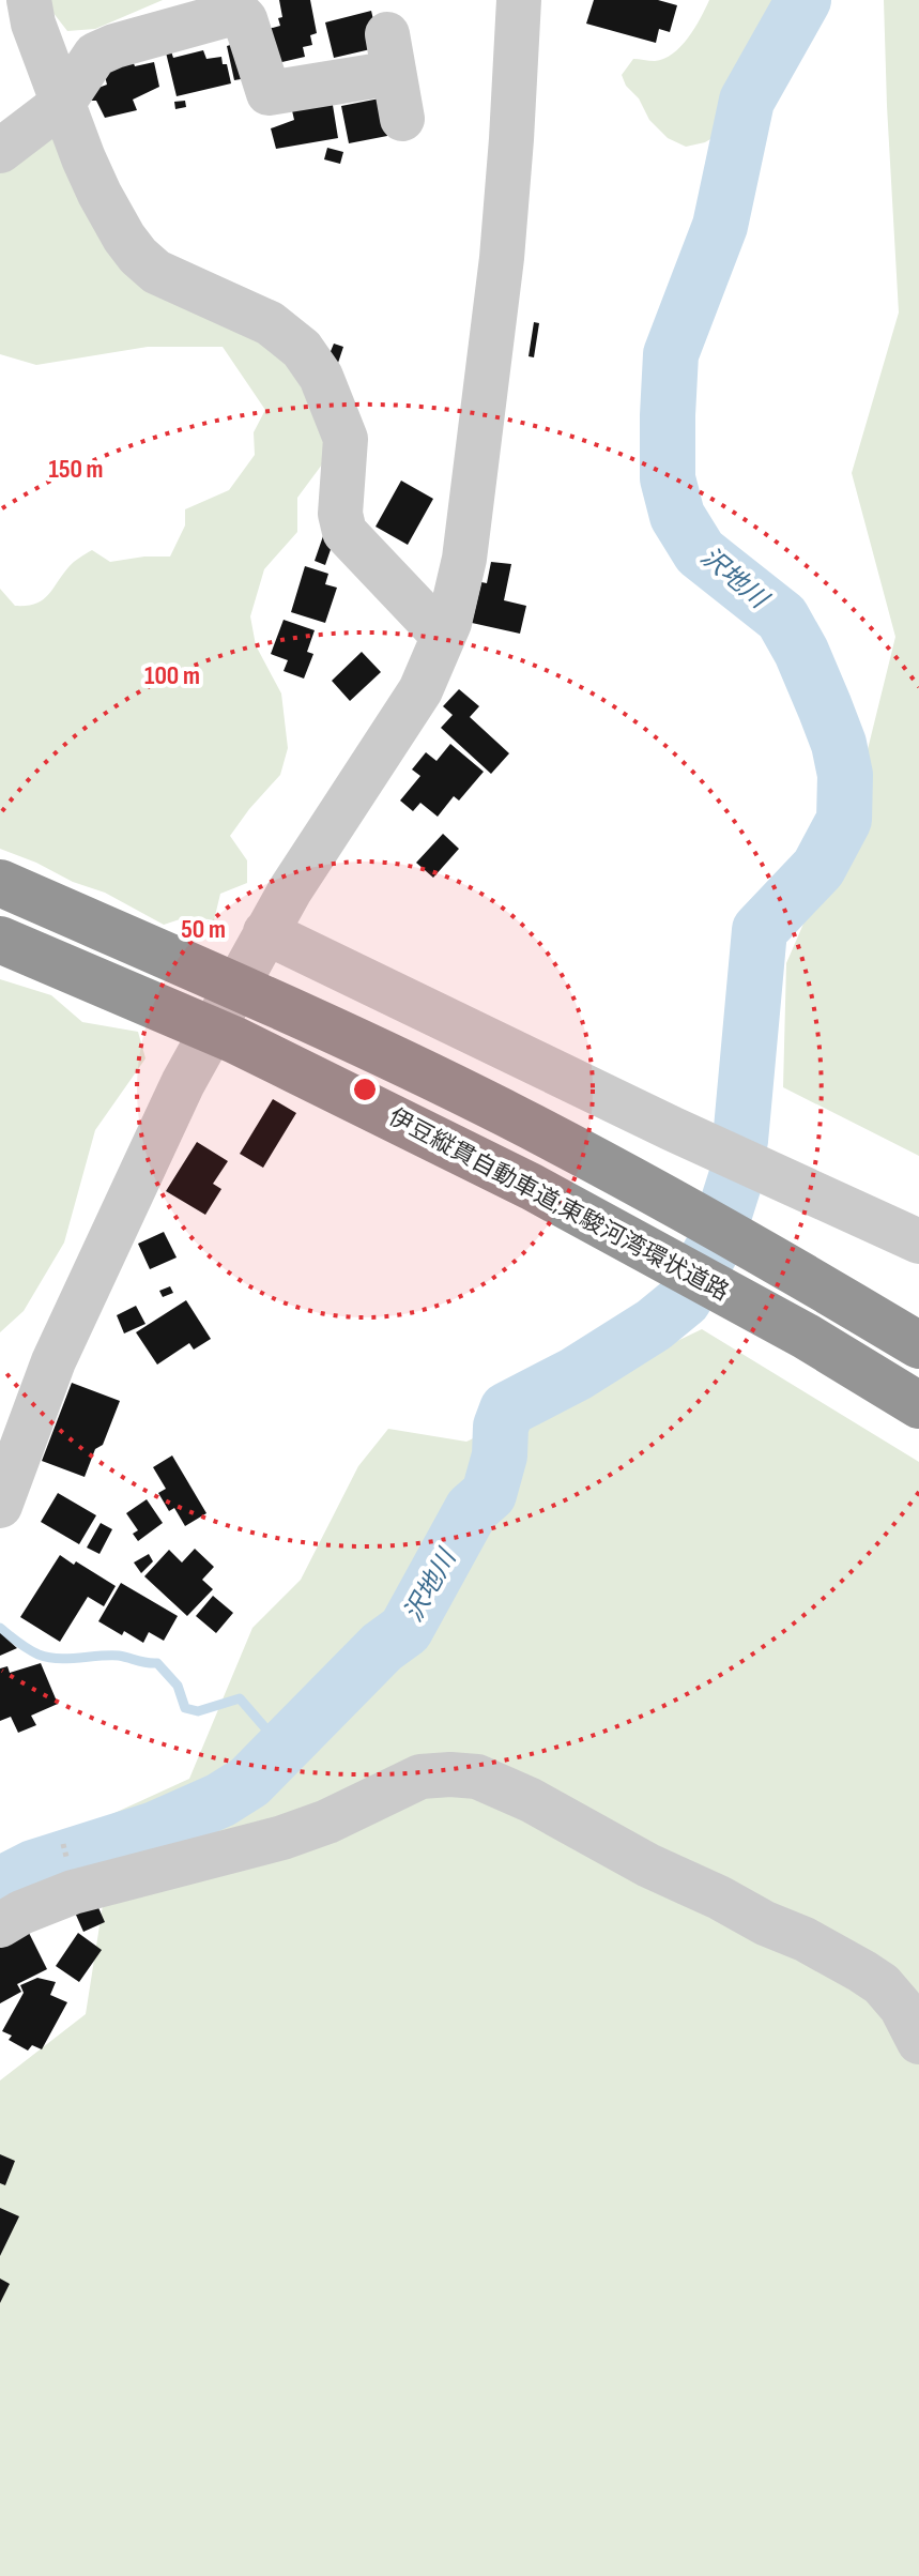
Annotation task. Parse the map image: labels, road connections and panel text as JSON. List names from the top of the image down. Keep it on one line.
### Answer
{"streets":{"highway":["伊豆縦貫自動車道;東駿河湾環状道路"]},"water":["沢地川"],"rings":["150 m","100 m","50 m"]}
